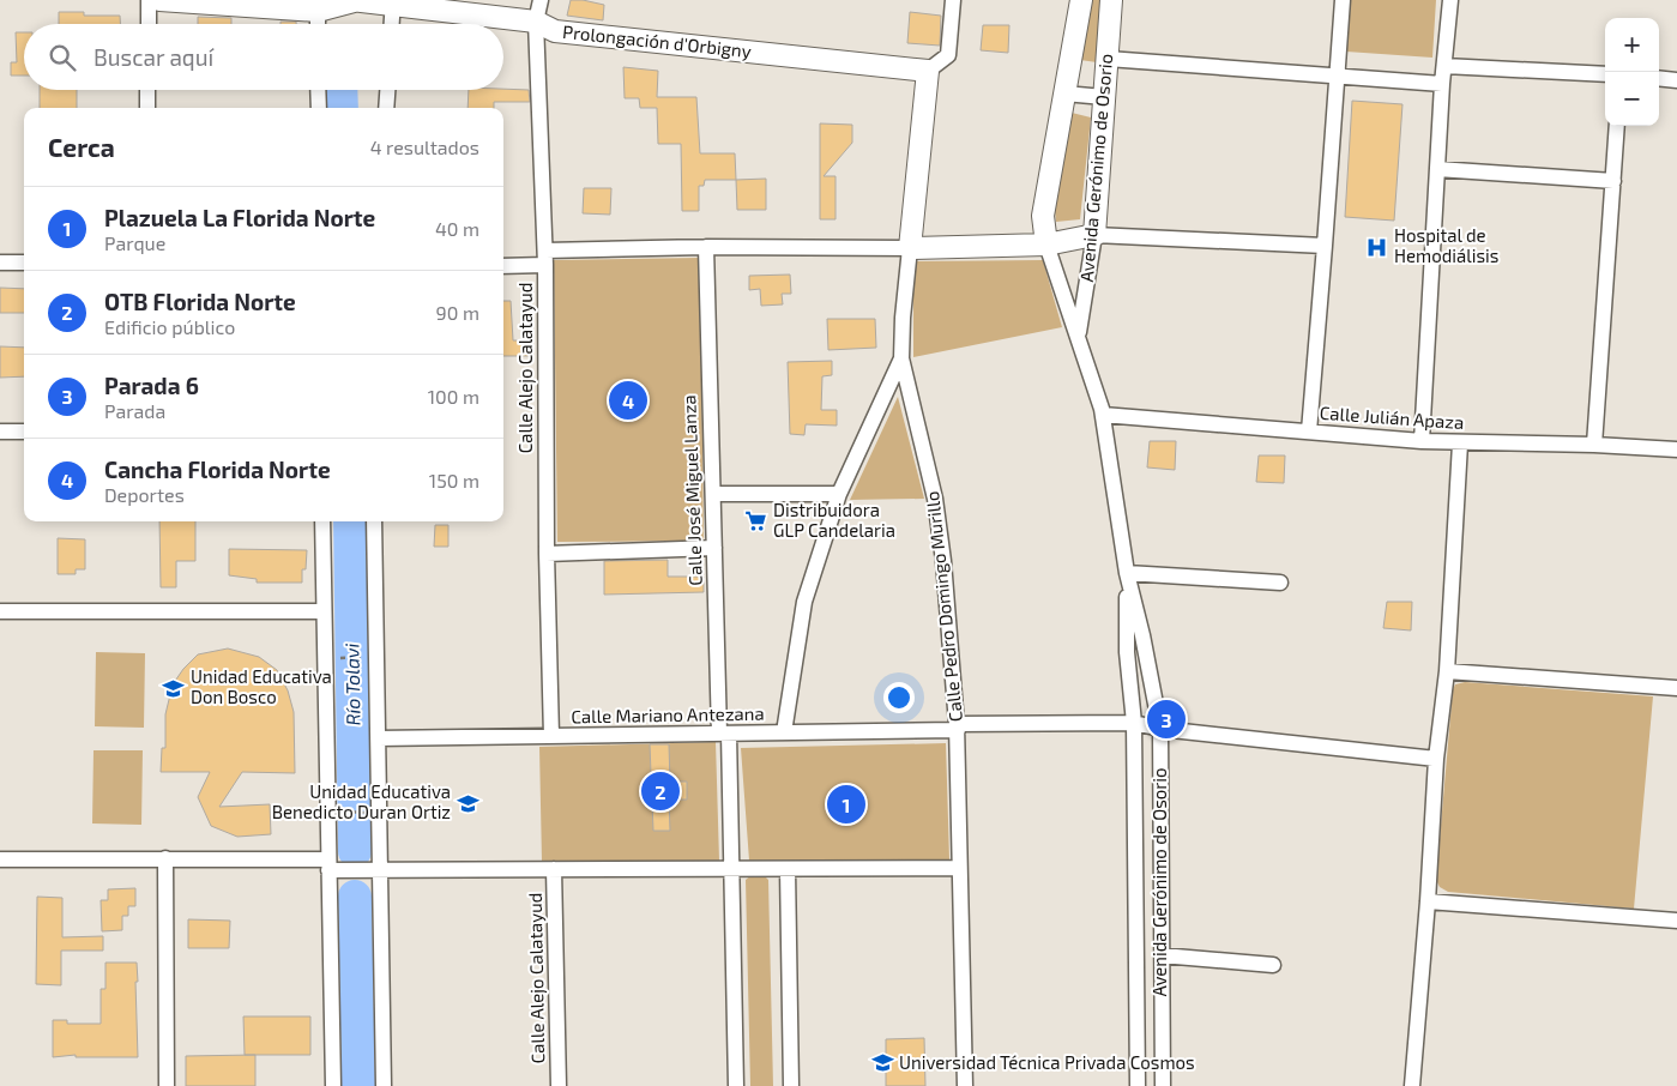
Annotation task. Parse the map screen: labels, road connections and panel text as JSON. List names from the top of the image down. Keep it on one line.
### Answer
{"streets":{"street":["Prolongación d'Orbigny","Avenida Gerónimo de Osorio","Calle Alejo Calatayud","Calle Julián Apaza","Calle José Miguel Lanza","Calle Pedro Domingo Murillo","Calle Mariano Antezana"]},"crossings":[["Prolongación d'Orbigny","Calle Alejo Calatayud"],["Prolongación d'Orbigny","Calle Pedro Domingo Murillo"],["Avenida Gerónimo de Osorio","Calle Julián Apaza"],["Avenida Gerónimo de Osorio","Calle Mariano Antezana"],["Calle Alejo Calatayud","Calle Mariano Antezana"],["Calle José Miguel Lanza","Calle Mariano Antezana"],["Calle Pedro Domingo Murillo","Calle Mariano Antezana"]],"water":["Río Tolavi"],"places":{"hospital":["Hospital de Hemodiálisis"],"supermarket":["Distribuidora GLP Candelaria"],"school or university":["Unidad Educativa Don Bosco","Unidad Educativa Benedicto Duran Ortiz","Universidad Técnica Privada Cosmos"]},"page":{"map_buttons":["+","−"],"search":"Buscar aquí","heading":["Cerca","4 resultados"],"list":[{"mark":"1","name":"Plazuela La Florida Norte","note":"Parque","value":"40 m"},{"mark":"2","name":"OTB Florida Norte","note":"Edificio público","value":"90 m"},{"mark":"3","name":"Parada 6","note":"Parada","value":"100 m"},{"mark":"4","name":"Cancha Florida Norte","note":"Deportes","value":"150 m"}],"pins":["4","3","2","1"]}}
